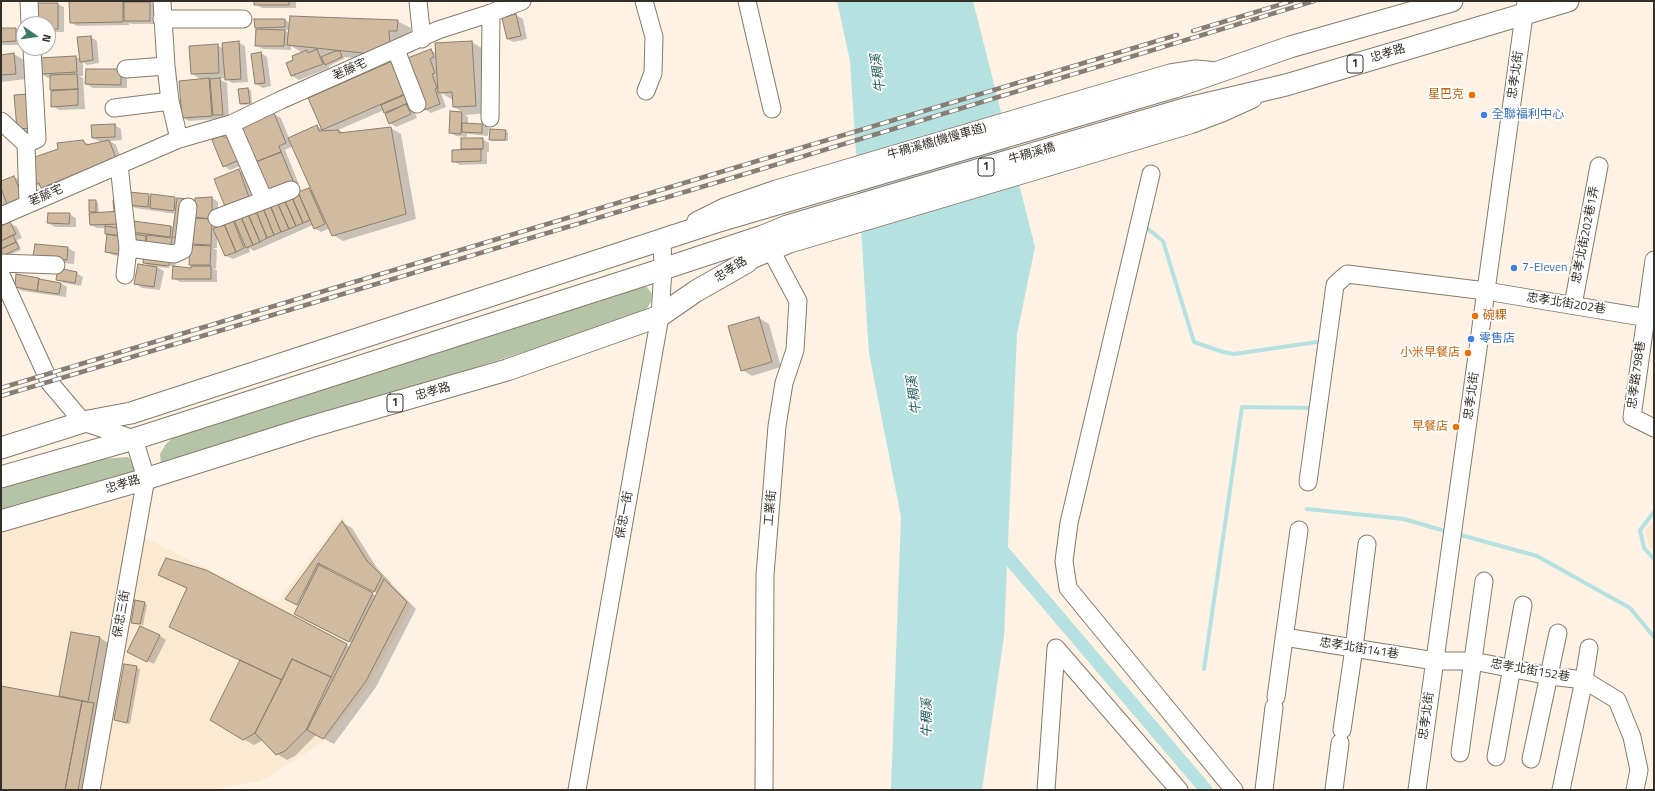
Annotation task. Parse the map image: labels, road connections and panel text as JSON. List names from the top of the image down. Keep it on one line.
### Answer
{"streets":{"main road":["忠孝路","1","牛稠溪橋"],"street":["荖藤宅","忠孝北街","忠孝北街202巷1弄","忠孝北街202巷","忠孝路798巷","工業街","保忠一街","保忠三街","忠孝北街141巷","忠孝北街152巷"]},"crossings":[["忠孝路","忠孝北街"],["忠孝路","牛稠溪橋"],["忠孝路","工業街"],["忠孝路","保忠一街"],["忠孝路","保忠三街"],["1","牛稠溪橋"],["1","保忠一街"],["忠孝北街","忠孝北街202巷"],["忠孝北街","忠孝北街141巷"],["忠孝北街","忠孝北街152巷"],["牛稠溪橋","工業街"],["牛稠溪橋","保忠一街"],["忠孝北街202巷1弄","忠孝北街202巷"],["忠孝北街202巷","忠孝路798巷"],["忠孝北街141巷","忠孝北街152巷"]],"water":["牛稠溪"],"places":["星巴克","全聯福利中心","7-Eleven","碗粿","零售店","小米早餐店","早餐店"],"north":"right"}
